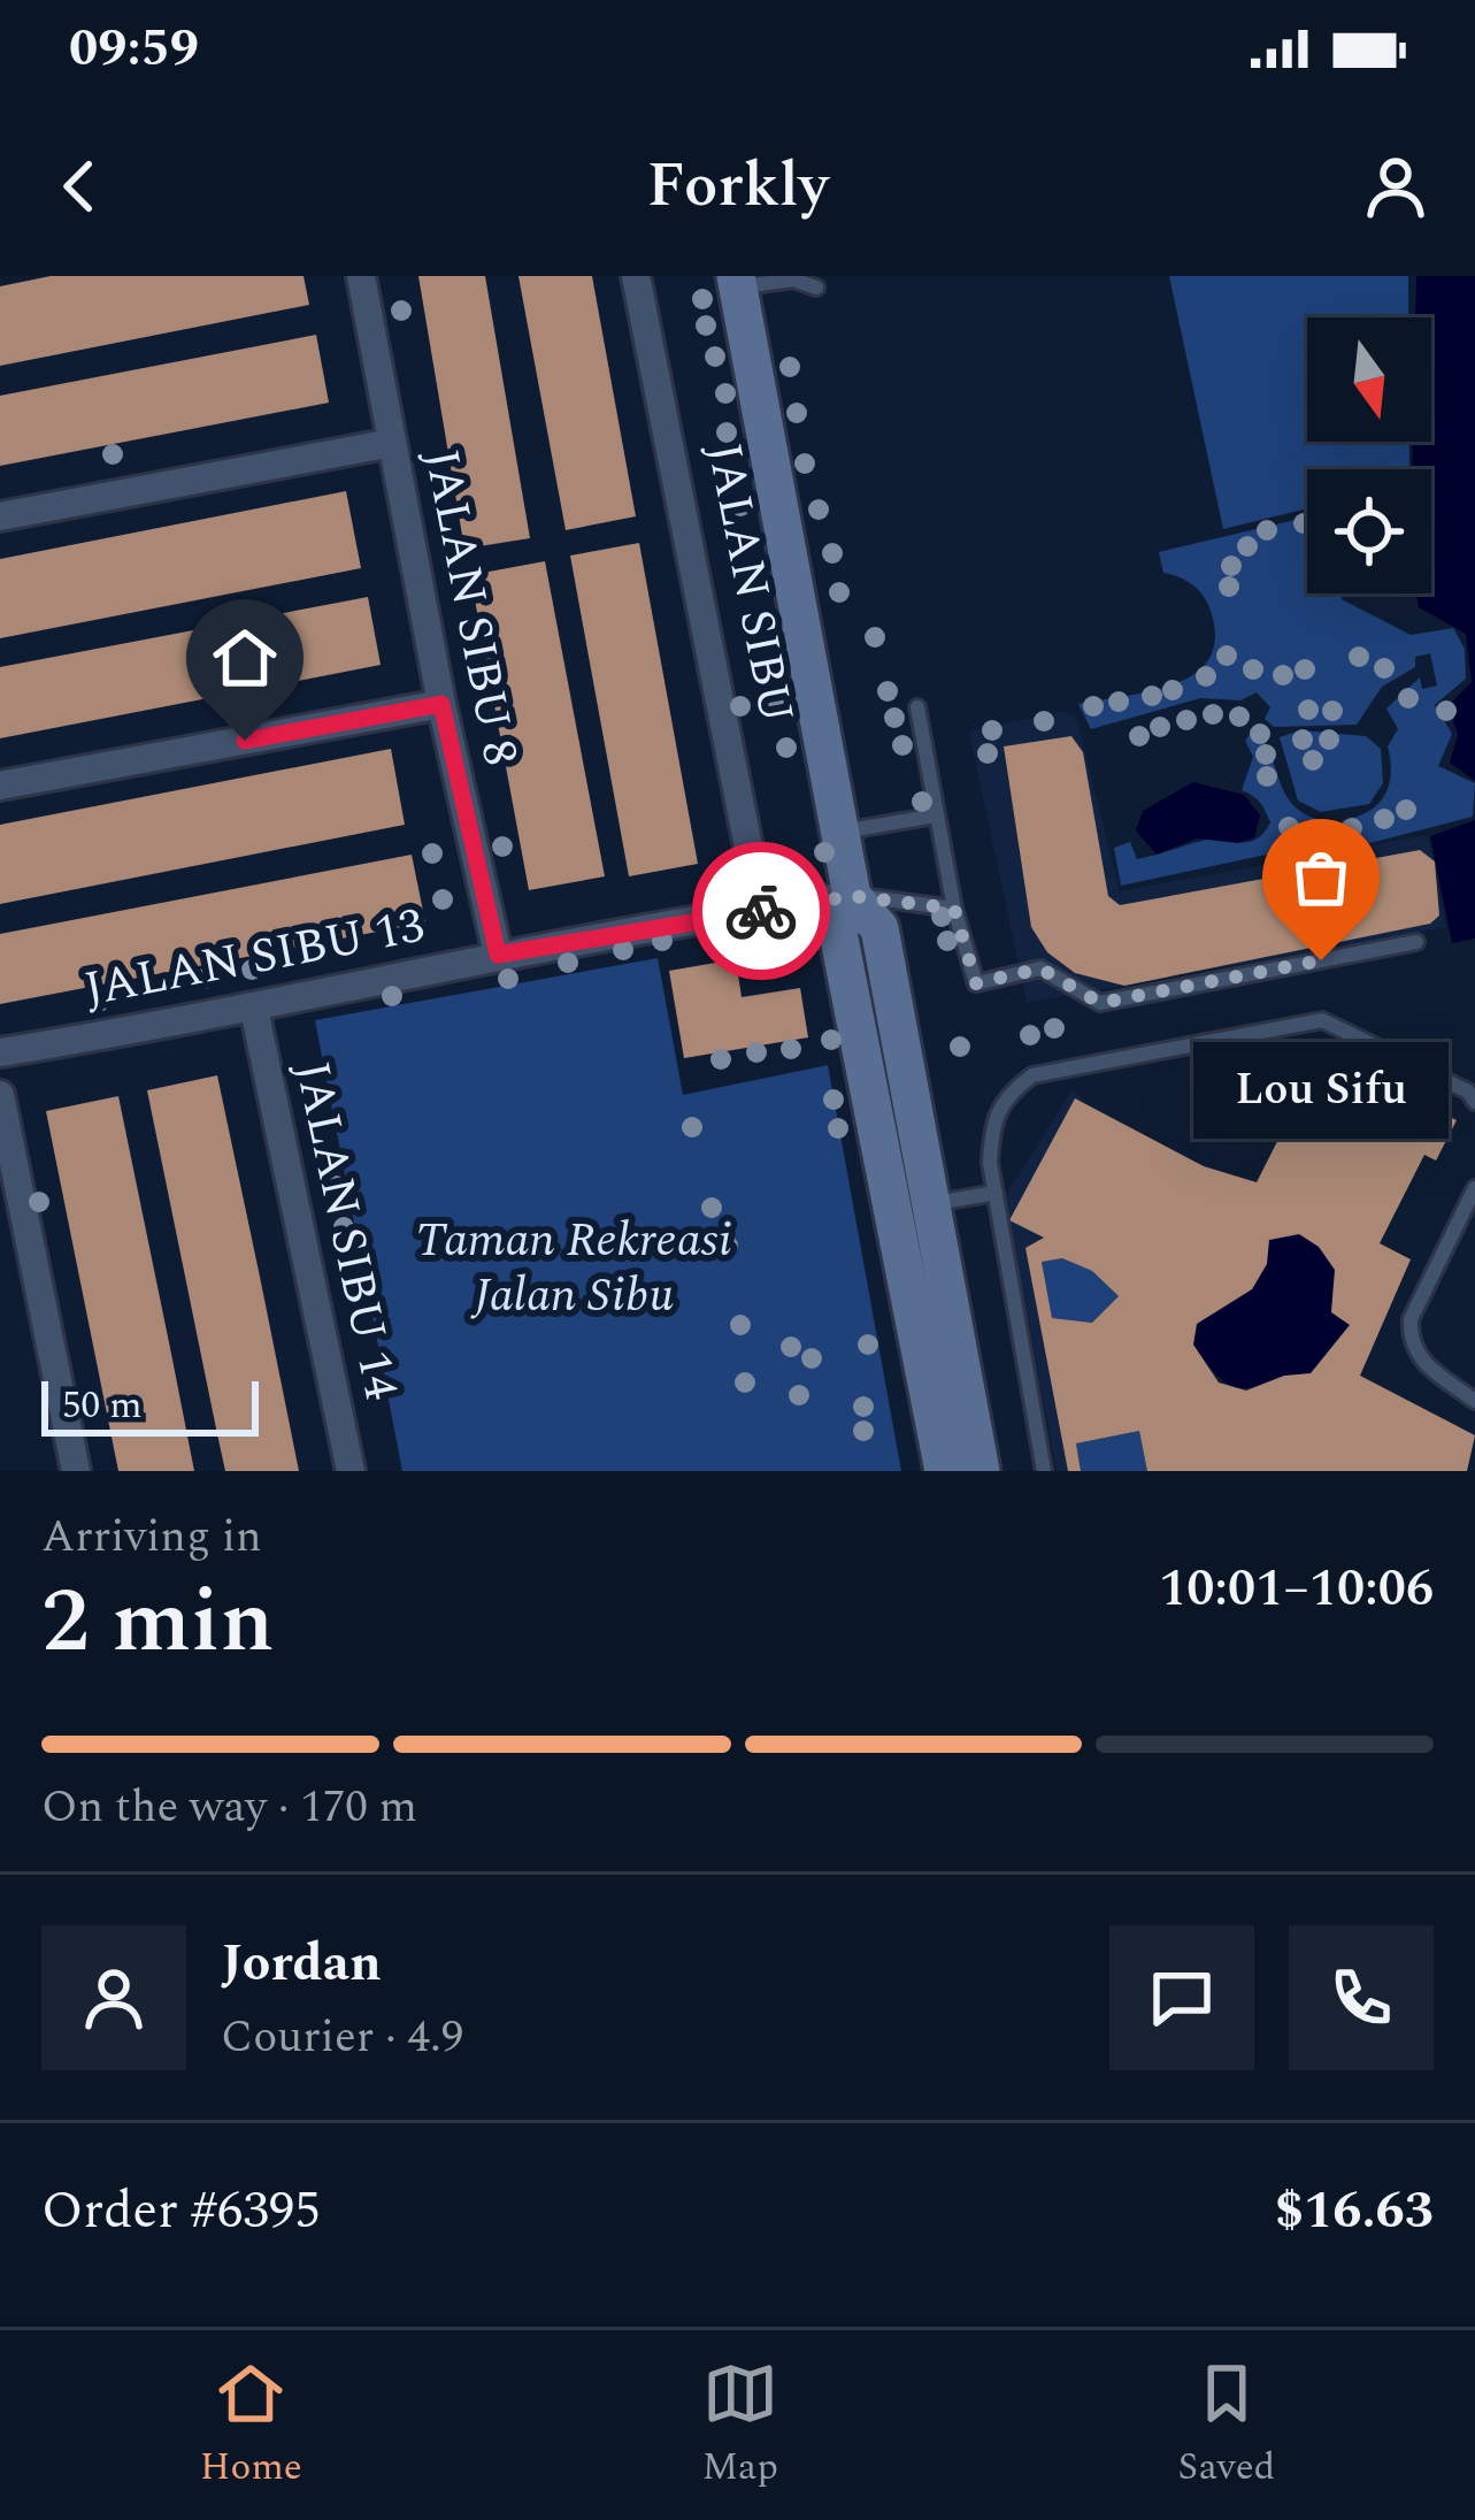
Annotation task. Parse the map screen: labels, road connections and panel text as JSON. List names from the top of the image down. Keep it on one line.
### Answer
{"streets":{"street":["JALAN SIBU","JALAN SIBU 8","JALAN SIBU 13","JALAN SIBU 14"]},"crossings":[["JALAN SIBU","JALAN SIBU 13"],["JALAN SIBU 8","JALAN SIBU 13"],["JALAN SIBU 13","JALAN SIBU 14"]],"parks":["Taman Rekreasi Jalan Sibu"],"places":["Lou Sifu"],"scale_bar":"50 m","north":"bottom","page":{"status":"09:59","header":"Forkly","bubble":"Lou Sifu","scale":"50 m","heading":["2 min","Arriving in","10:01–10:06"],"panel":["Jordan","Courier · 4.9","Order #6395","$16.63"],"bar":"On the way · 170 m","tabs":["Home","Map","Saved"]}}
